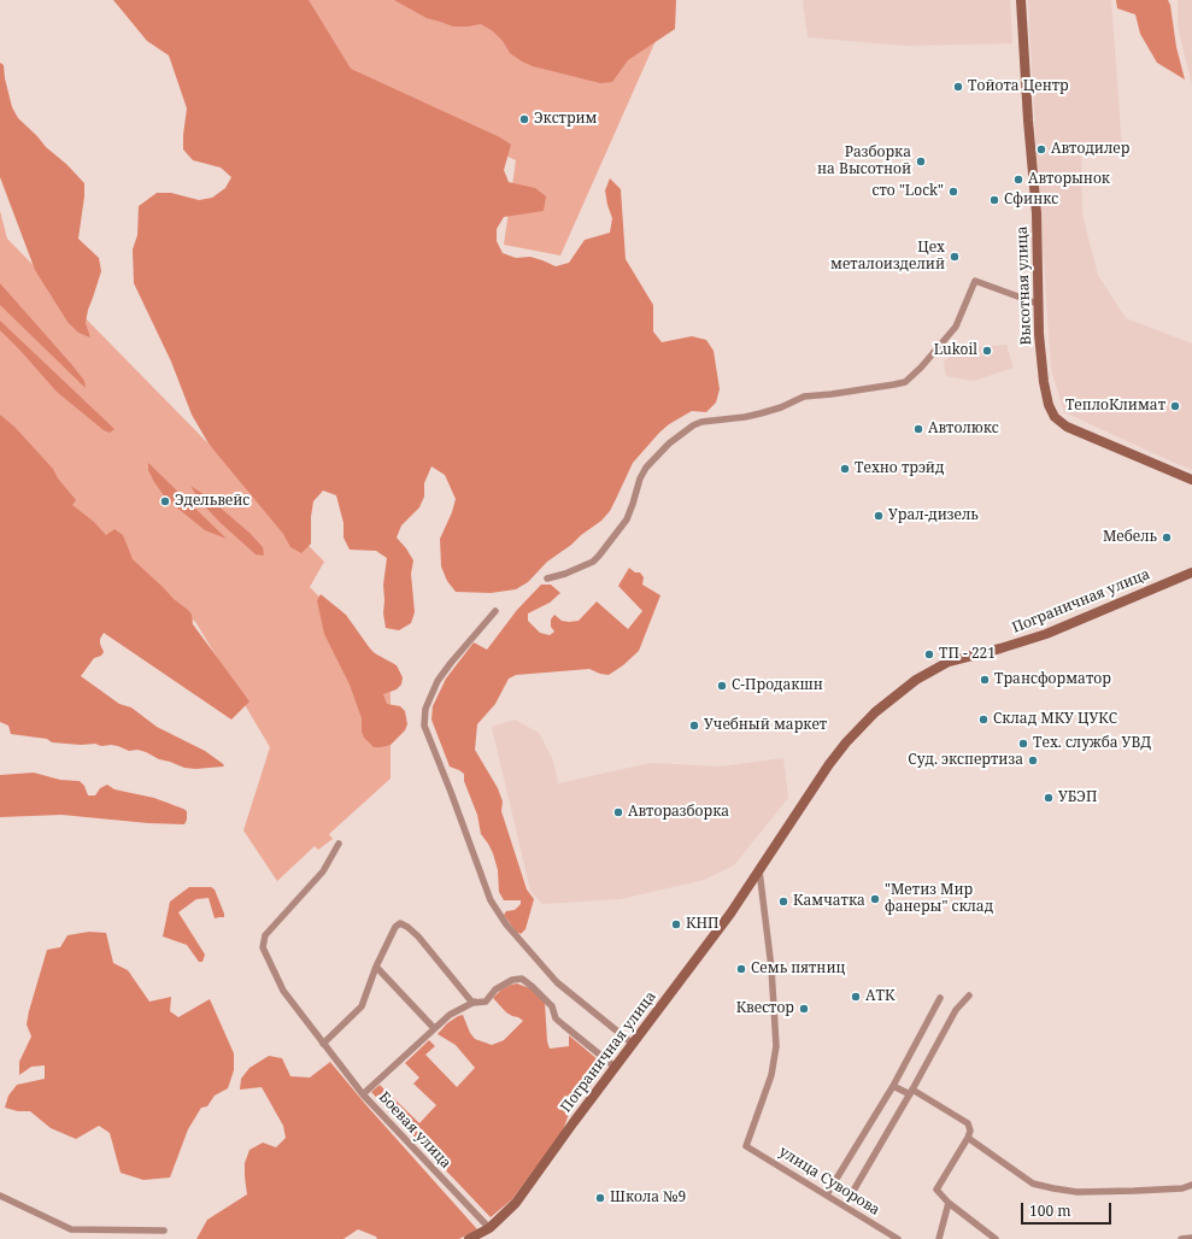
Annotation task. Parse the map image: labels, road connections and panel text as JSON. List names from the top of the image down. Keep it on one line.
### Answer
{"streets":{"street":["Высотная улица","Пограничная улица","Боевая улица","улица Суворова"]},"crossings":[["Пограничная улица","Боевая улица"],["Пограничная улица","улица Суворова"]],"places":["Тойота Центр","Экстрим","Автодилер","Разборка на Высотной","Авторынок","сто \"Lock\"","Сфинкс","Цех металоизделий","Lukoil","ТеплоКлимат","Автолюкс","Техно трэйд","Эдельвейс","Урал-дизель","Мебель","ТП - 221","Трансформатор","С-Продакшн","Склад МКУ ЦУКС","Учебный маркет","Тех. служба УВД","Суд. экспертиза","УБЭП","Авторазборка","\"Метиз Мир фанеры\" склад","Камчатка","КНП","Семь пятниц","АТК","Квестор","Школа №9"],"scale_bar":"100 m"}
